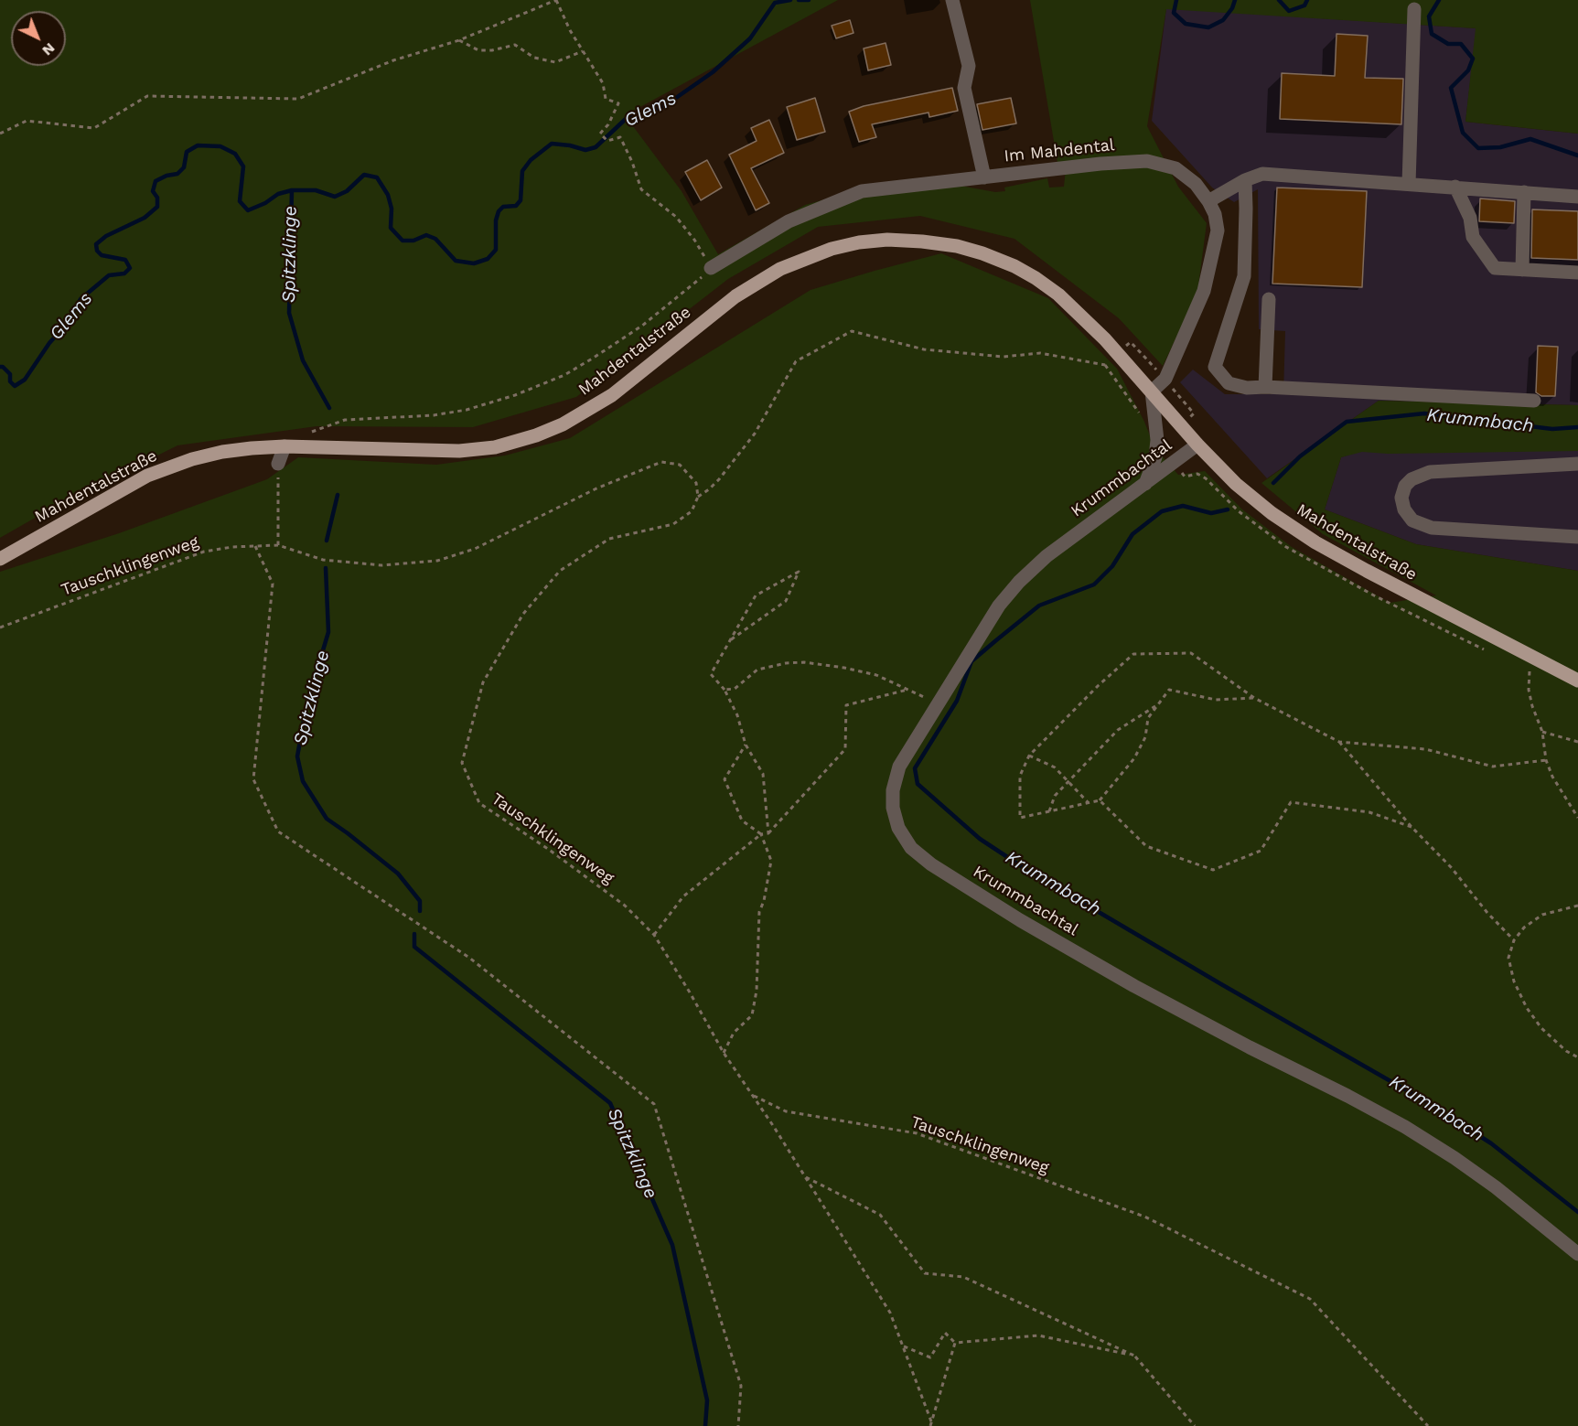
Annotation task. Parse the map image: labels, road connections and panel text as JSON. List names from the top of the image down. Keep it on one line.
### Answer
{"streets":{"main road":["Mahdentalstraße"],"street":["Im Mahdental","Krummbachtal"],"path":["Tauschklingenweg"]},"crossings":[["Im Mahdental","Mahdentalstraße"],["Mahdentalstraße","Krummbachtal"]],"water":["Glems","Spitzklinge","Krummbach"],"north":"bottom right"}
